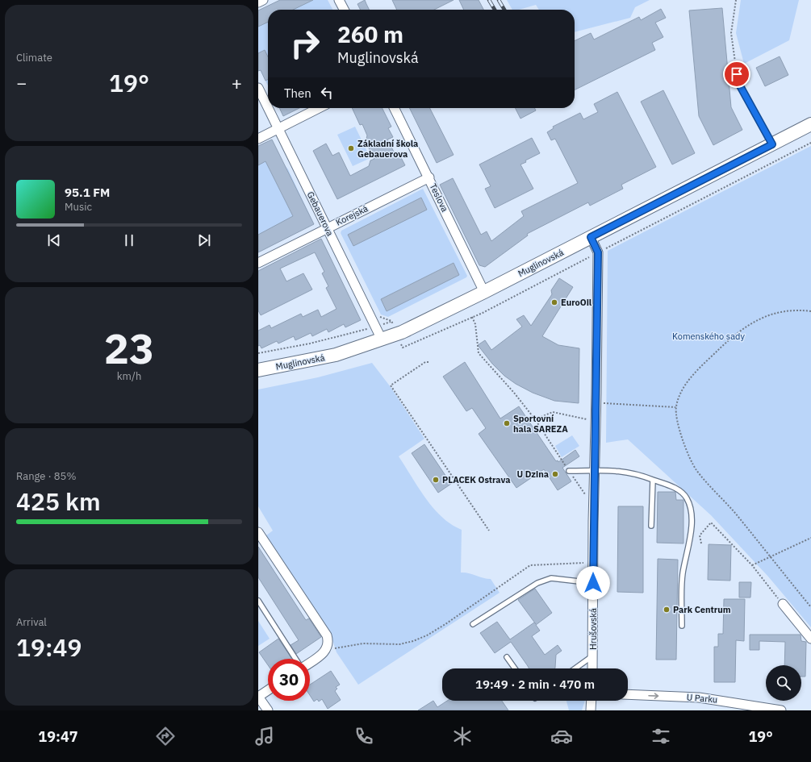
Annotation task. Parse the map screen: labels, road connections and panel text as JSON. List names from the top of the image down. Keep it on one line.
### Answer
{"streets":{"main road":["Muglinovská"],"street":["Teslova","Gebauerova","Korejská","Hrušovská","U Parku"]},"crossings":[["Teslova","Korejská"],["Teslova","Muglinovská"],["Gebauerova","Korejská"],["Gebauerova","Muglinovská"],["Muglinovská","Hrušovská"]],"one_way":["U Parku"],"parks":["Komenského sady"],"places":["Základní škola Gebauerova","EuroOil","Sportovní hala SAREZA","U Dzina","PLACEK Ostrava","Park Centrum"],"page":{"tile":["Climate",["23","km/h"],["Range · 85%","425 km"],["Arrival","19:49"]],"turn":["260 m","Muglinovská"],"heat":["−","19°","+"],"then":"Then","song":["95.1 FM","Music"],"limit":"30","trip":"19:49 · 2 min · 470 m","tabs":["19:47","19°"]}}
